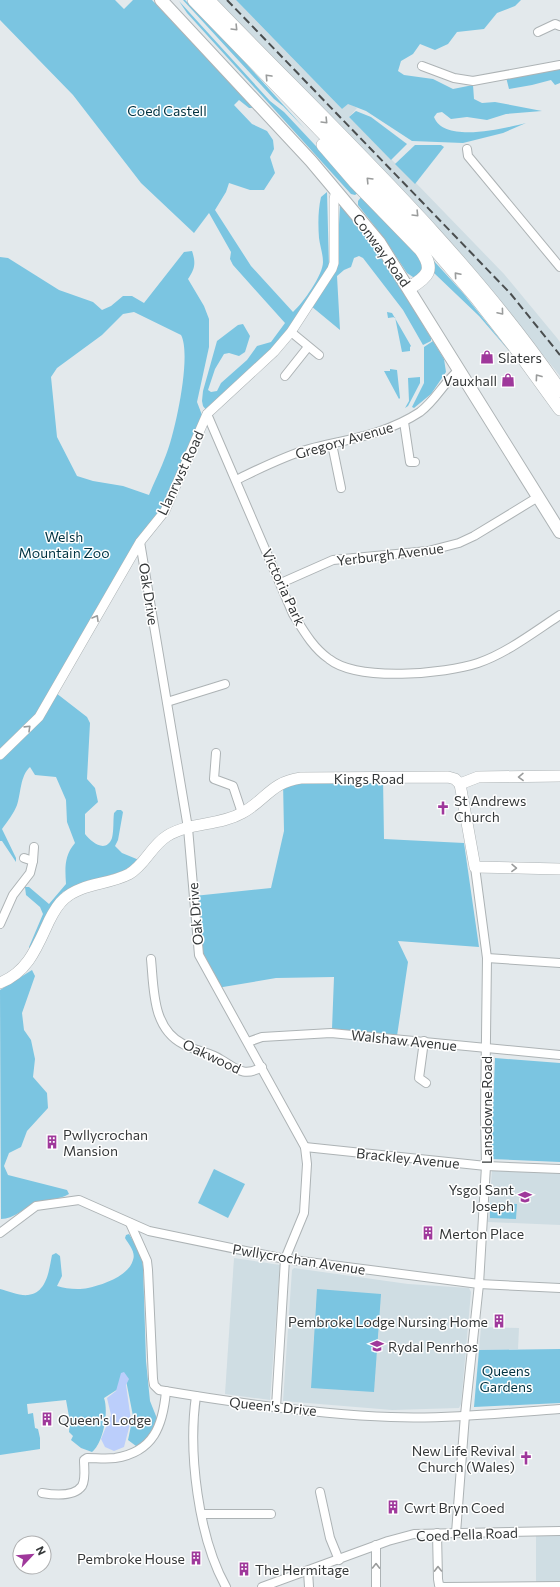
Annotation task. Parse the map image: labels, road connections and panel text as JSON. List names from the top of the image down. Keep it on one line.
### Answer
{"streets":{"main road":["Conway Road","Kings Road","Lansdowne Road"],"street":["Gregory Avenue","Llanrwst Road","Yerburgh Avenue","Victoria Park","Oak Drive","Walshaw Avenue","Oakwood","Brackley Avenue","Pwllycrochan Avenue","Queen's Drive","Coed Pella Road"]},"crossings":[["Conway Road","Gregory Avenue"],["Conway Road","Llanrwst Road"],["Conway Road","Yerburgh Avenue"],["Gregory Avenue","Victoria Park"],["Llanrwst Road","Victoria Park"],["Llanrwst Road","Oak Drive"],["Yerburgh Avenue","Victoria Park"],["Oak Drive","Kings Road"],["Oak Drive","Walshaw Avenue"],["Oak Drive","Oakwood"],["Oak Drive","Brackley Avenue"],["Oak Drive","Pwllycrochan Avenue"],["Oak Drive","Queen's Drive"],["Kings Road","Lansdowne Road"],["Walshaw Avenue","Lansdowne Road"],["Lansdowne Road","Brackley Avenue"],["Lansdowne Road","Pwllycrochan Avenue"],["Lansdowne Road","Queen's Drive"],["Lansdowne Road","Coed Pella Road"]],"one_way":["Llanrwst Road"],"parks":["Coed Castell","Welsh Mountain Zoo","Queens Gardens"],"places":{"shop":["Slaters","Vauxhall"],"church":["St Andrews Church","New Life Revival Church (Wales)"],"building":["Pwllycrochan Mansion","Merton Place","Pembroke Lodge Nursing Home","Queen's Lodge","Cwrt Bryn Coed","Pembroke House","The Hermitage"],"school or university":["Ysgol Sant Joseph","Rydal Penrhos"]},"north":"top right"}
